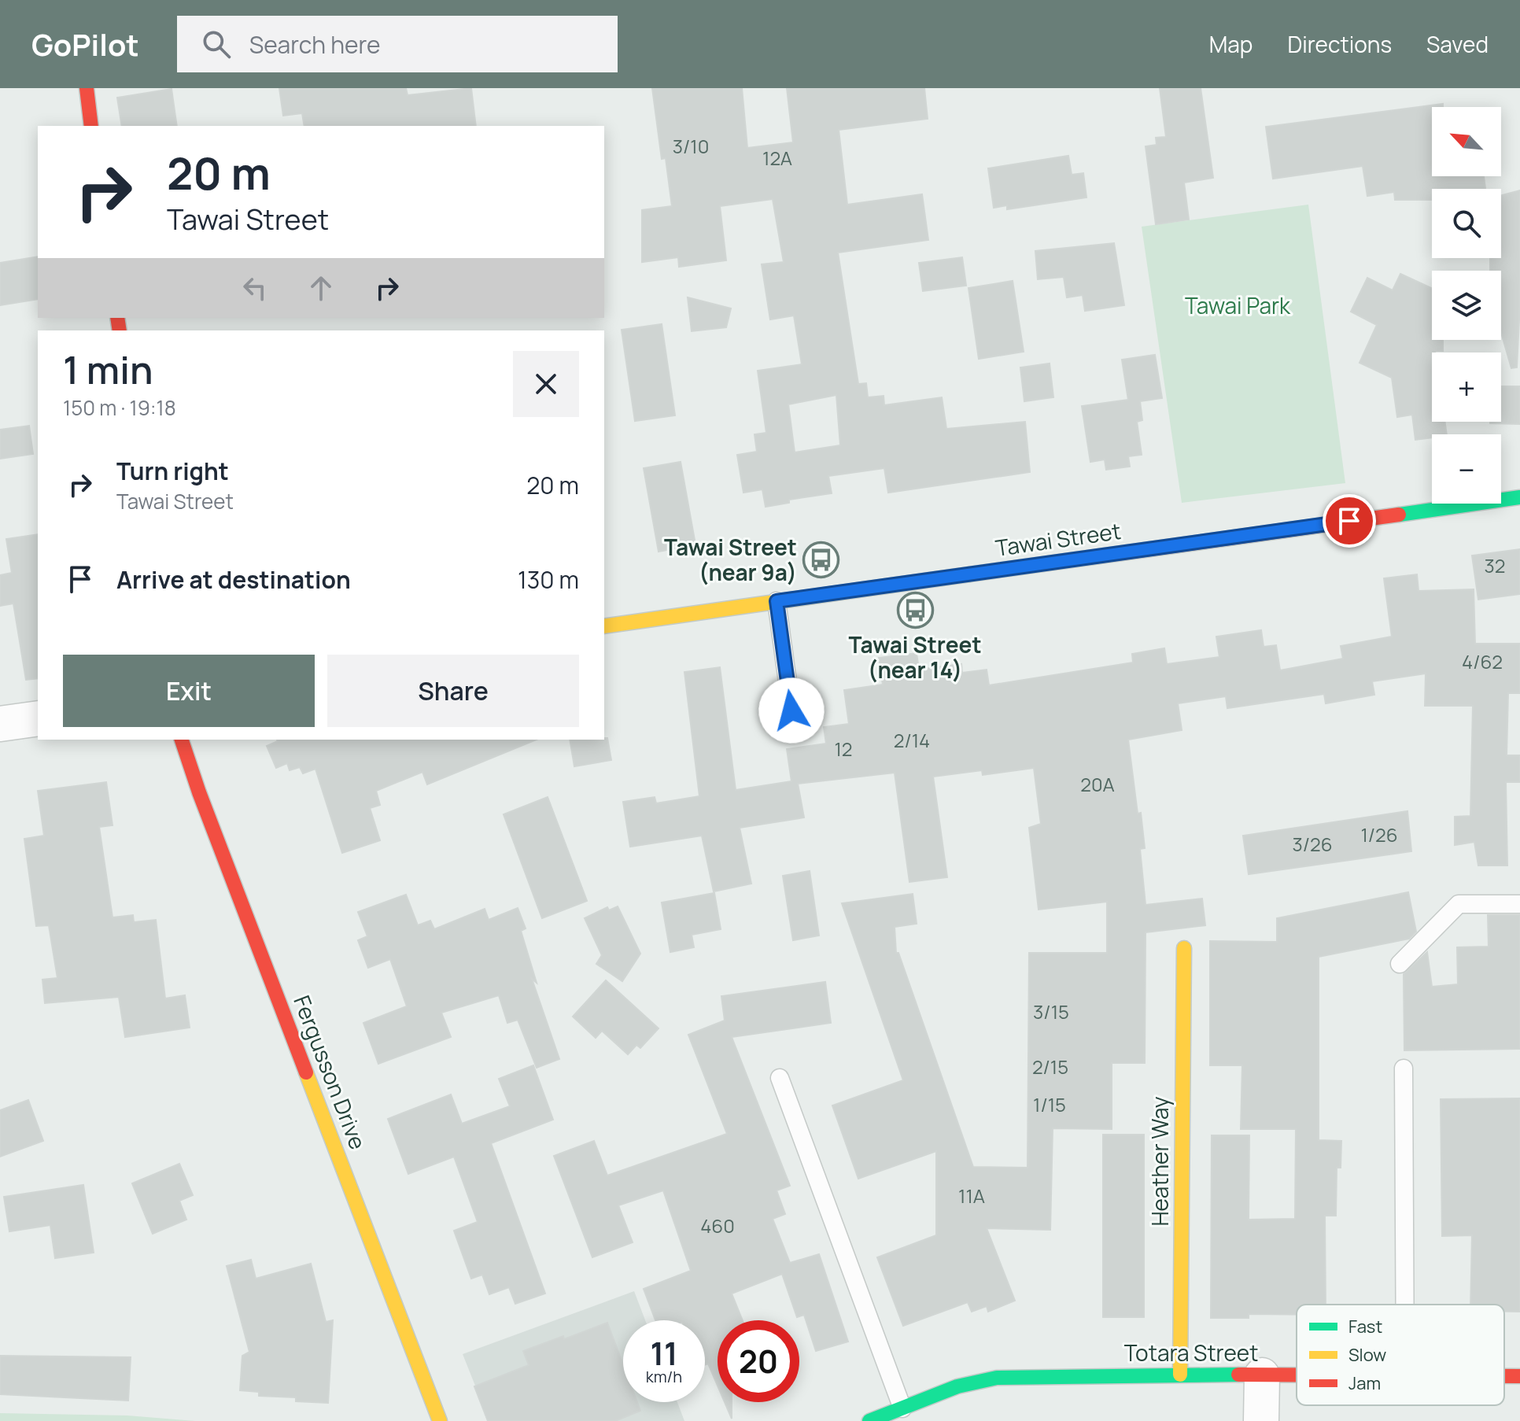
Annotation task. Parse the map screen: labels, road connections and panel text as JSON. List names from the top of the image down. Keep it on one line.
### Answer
{"streets":{"street":["Tawai Street","Fergusson Drive","Heather Way","Totara Street"]},"crossings":[["Heather Way","Totara Street"]],"parks":["Tawai Park"],"places":{"bus stop":["Tawai Street (near 9a)","Tawai Street (near 14)"]},"house_numbers":["3/10","12A","32","4/62","2/14","12","20A","1/26","3/26","3/15","2/15","1/15","11A","460"],"legend":["Fast","Slow","Jam"],"north":"top left","page":{"header":"GoPilot","search":"Search here","nav":["Map","Directions","Saved"],"map_buttons":["+","−"],"turn":["20 m","Tawai Street"],"heading":["1 min","150 m · 19:18"],"list":[{"name":"Turn right","note":"Tawai Street","value":"20 m"},{"name":"Arrive at destination","value":"130 m"}],"buttons":["Exit","Share"],"speed":"11 km/h","limit":"20"}}
